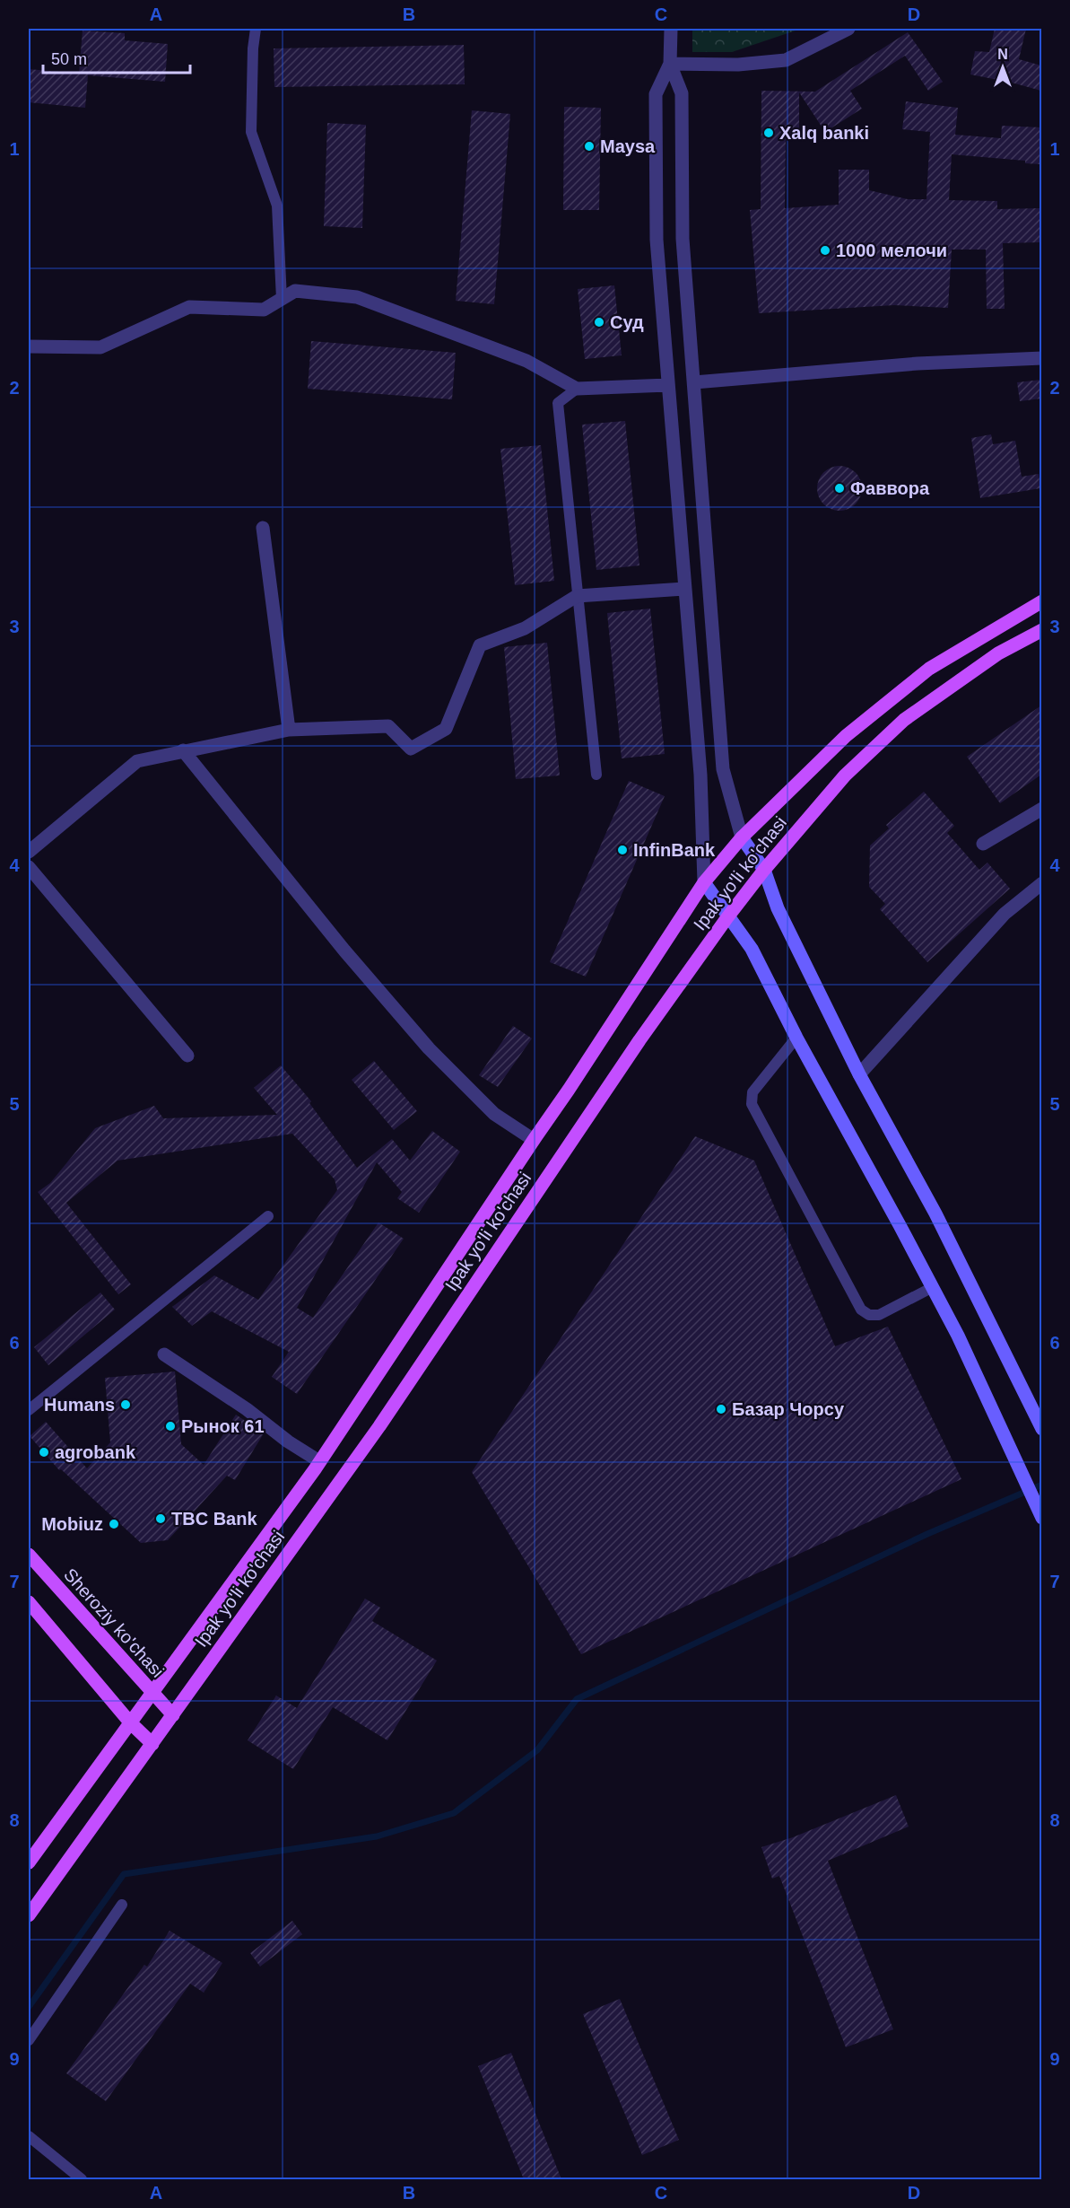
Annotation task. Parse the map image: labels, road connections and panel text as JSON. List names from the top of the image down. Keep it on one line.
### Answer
{"streets":{"main road":["Ipak yo'li ko'chasi","Sheroziy ko'chasi"]},"crossings":[["Ipak yo'li ko'chasi","Sheroziy ko'chasi"]],"places":["Xalq banki","Maysa","1000 мелочи","Суд","Фаввора","InfinBank","Humans","Базар Чорсу","Рынок 61","agrobank","TBC Bank","Mobiuz"],"scale_bar":"50 m","north":"top","grid":{"columns":["A","B","C","D"],"rows":["1","2","3","4","5","6","7","8","9"]}}
